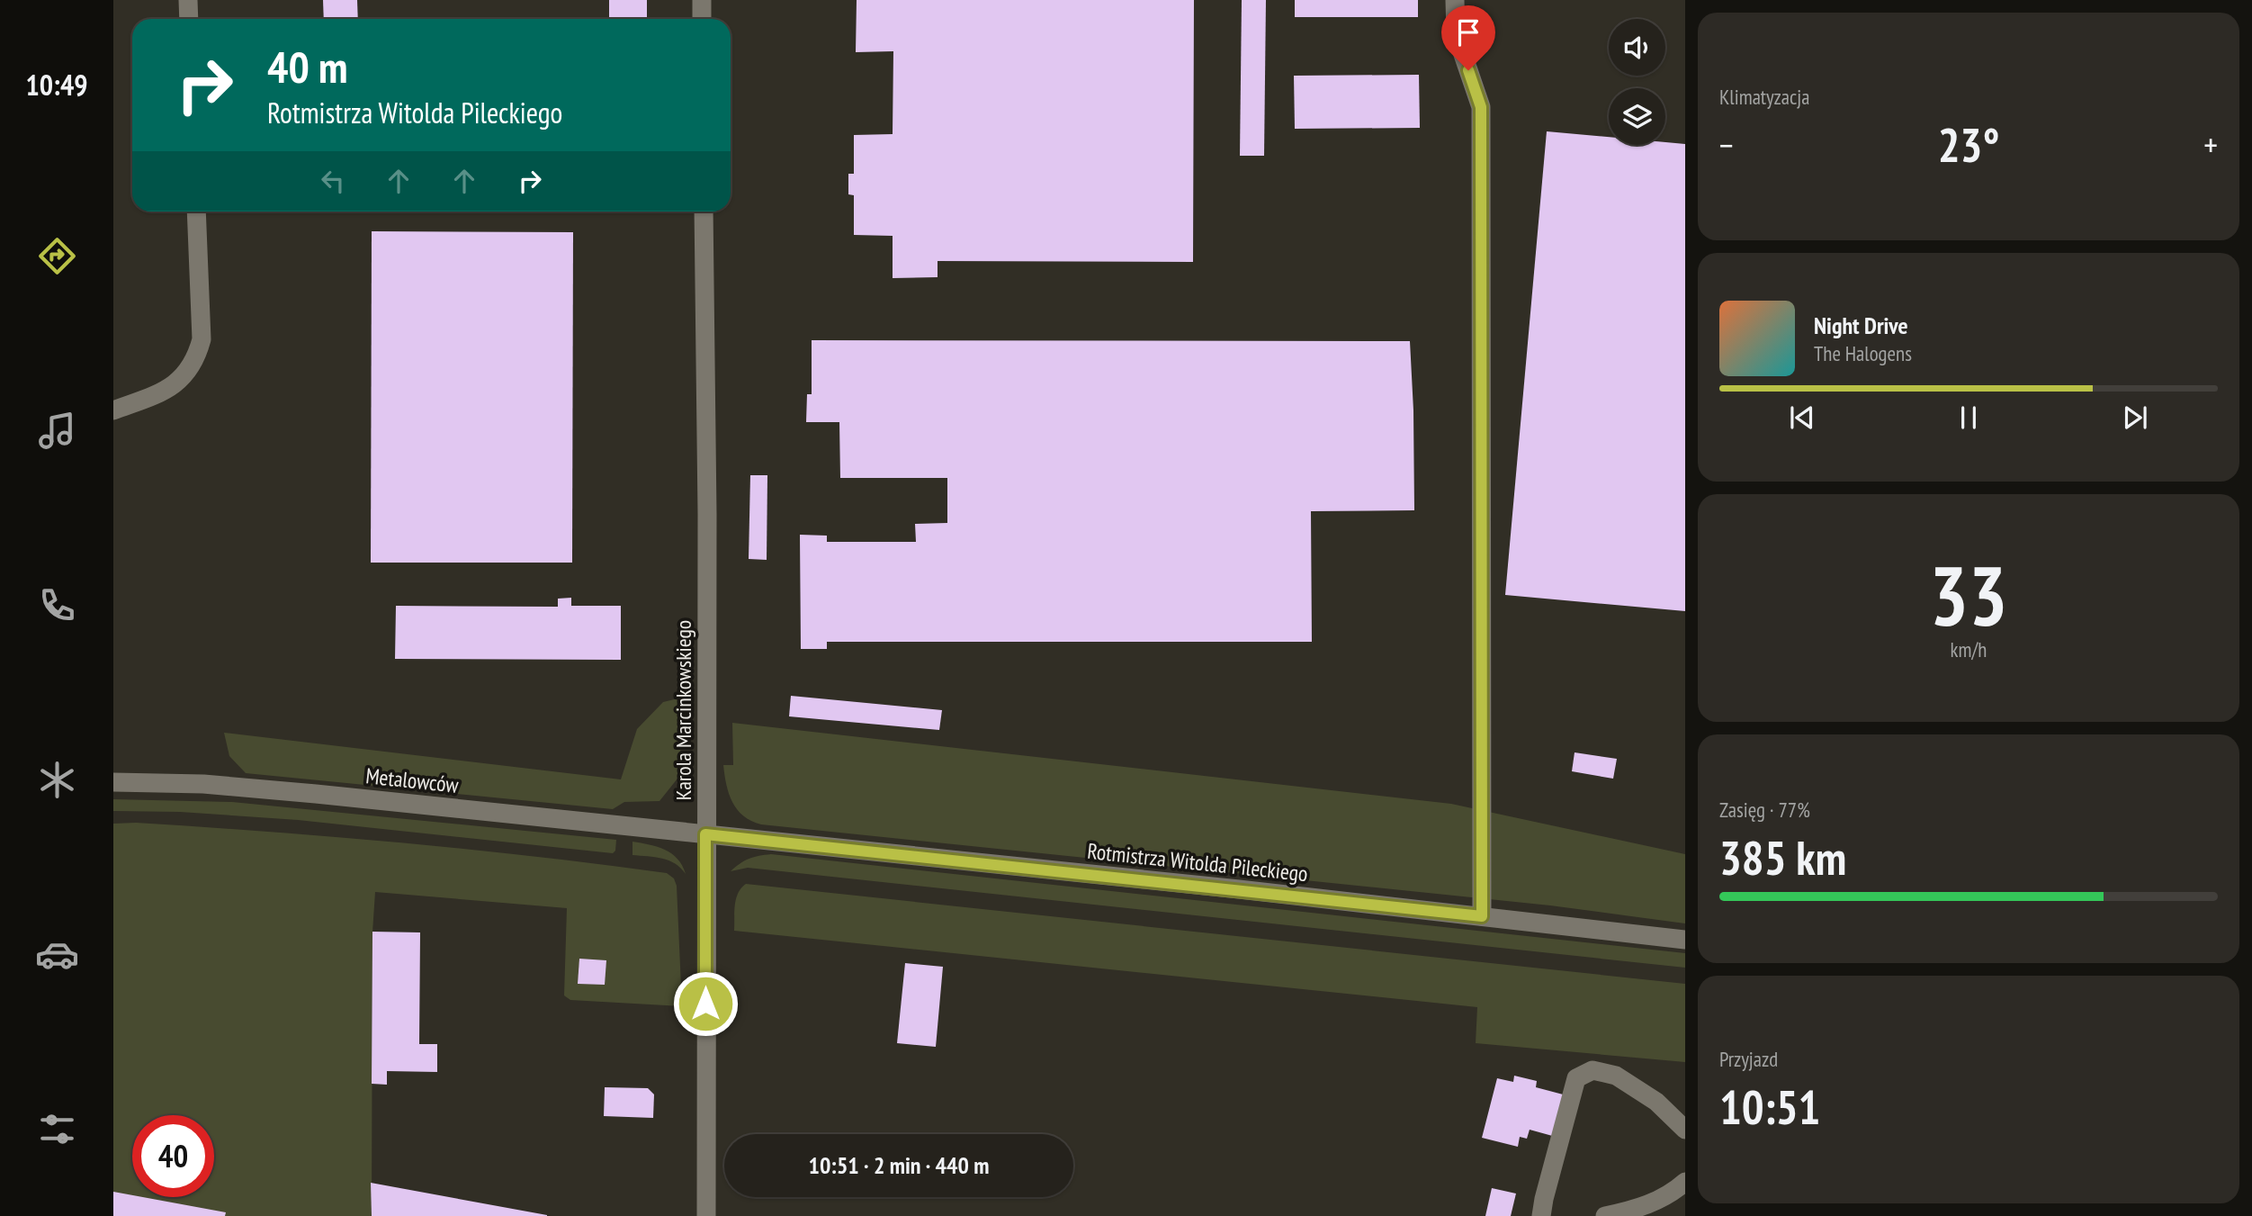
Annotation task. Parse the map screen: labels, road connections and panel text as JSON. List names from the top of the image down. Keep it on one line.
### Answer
{"streets":{"street":["Karola Marcinkowskiego","Metalowców","Rotmistrza Witolda Pileckiego"]},"crossings":[["Karola Marcinkowskiego","Metalowców"],["Karola Marcinkowskiego","Rotmistrza Witolda Pileckiego"],["Metalowców","Rotmistrza Witolda Pileckiego"]],"page":{"tabs":"10:49","tile":["Klimatyzacja",["33","km/h"],["Zasięg · 77%","385 km"],["Przyjazd","10:51"]],"turn":["40 m","Rotmistrza Witolda Pileckiego"],"heat":["−","23°","+"],"song":["Night Drive","The Halogens"],"limit":"40","trip":"10:51 · 2 min · 440 m"}}
